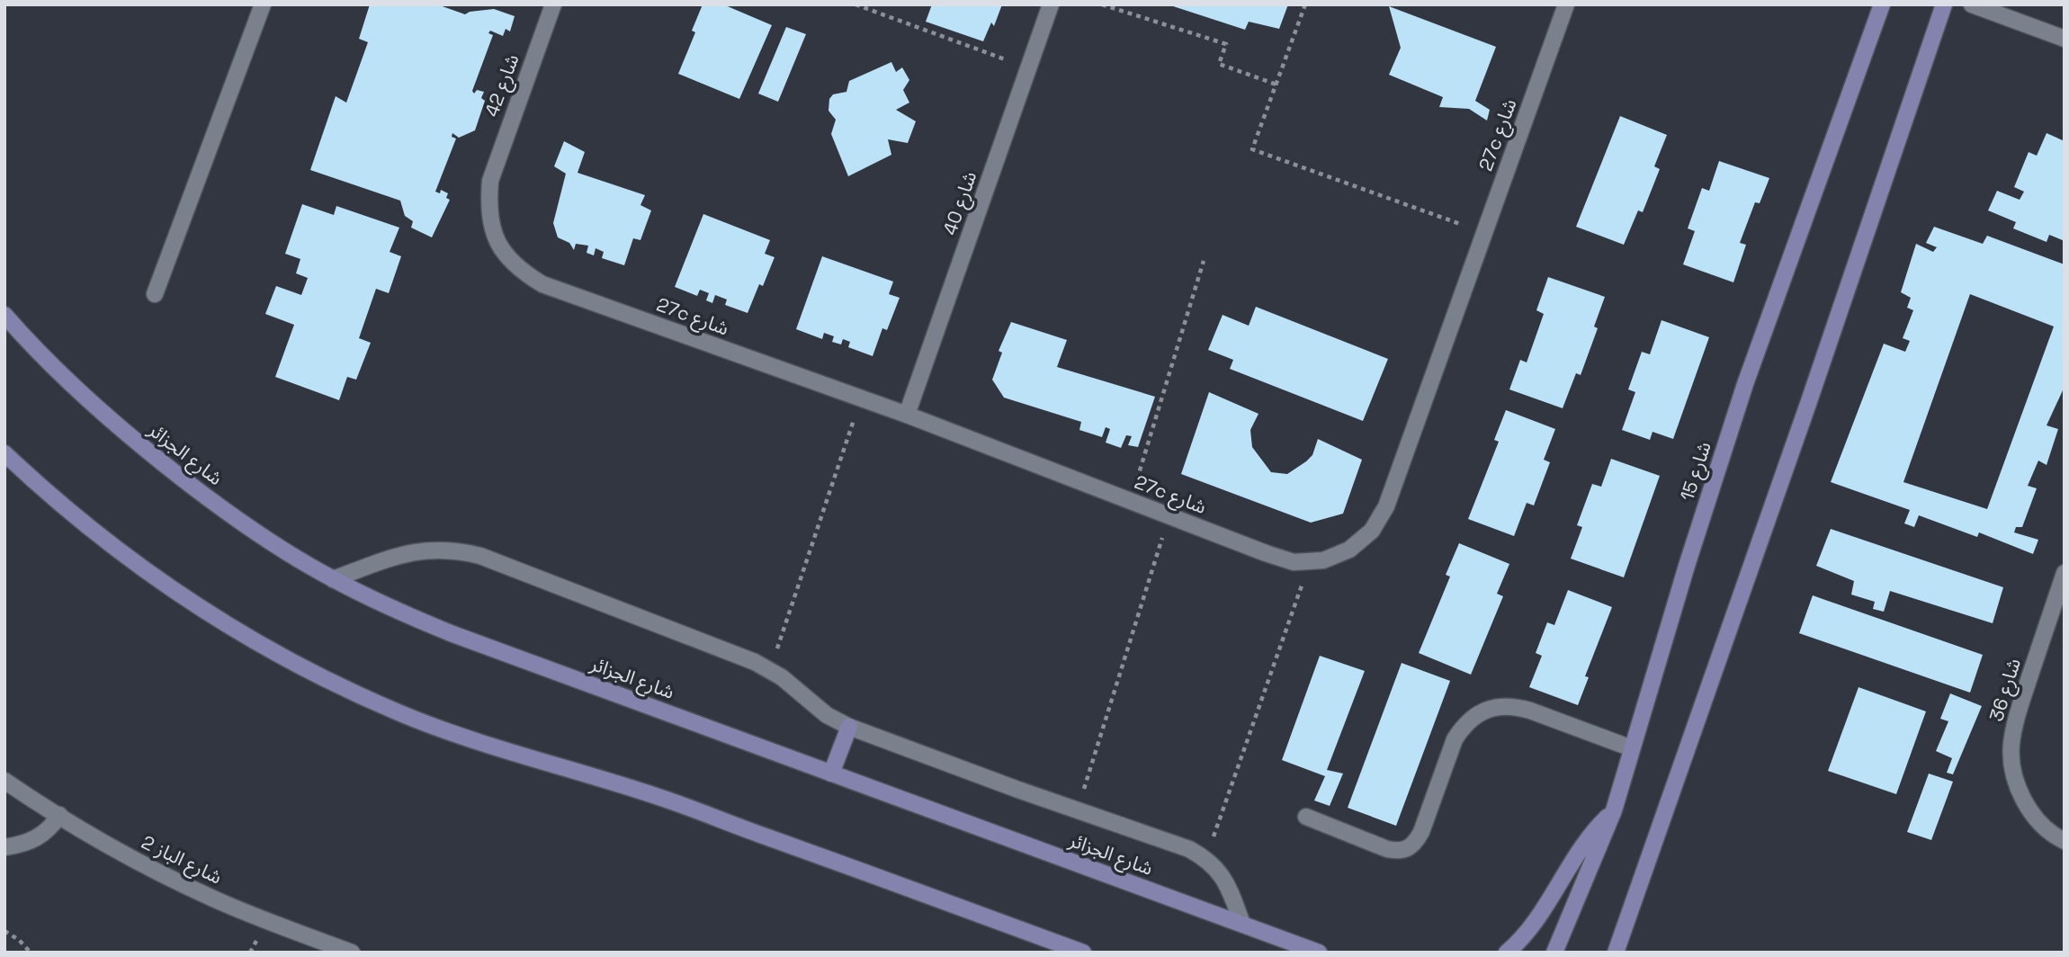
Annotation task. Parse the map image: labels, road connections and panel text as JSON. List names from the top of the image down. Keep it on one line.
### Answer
{"streets":{"main road":["شارع الجزائر","شارع 15"],"street":["شارع 42","27c شارع","شارع 40","شارع 36","شارع الباز 2"]},"crossings":[["شارع 42","27c شارع"],["27c شارع","شارع 40"]]}
